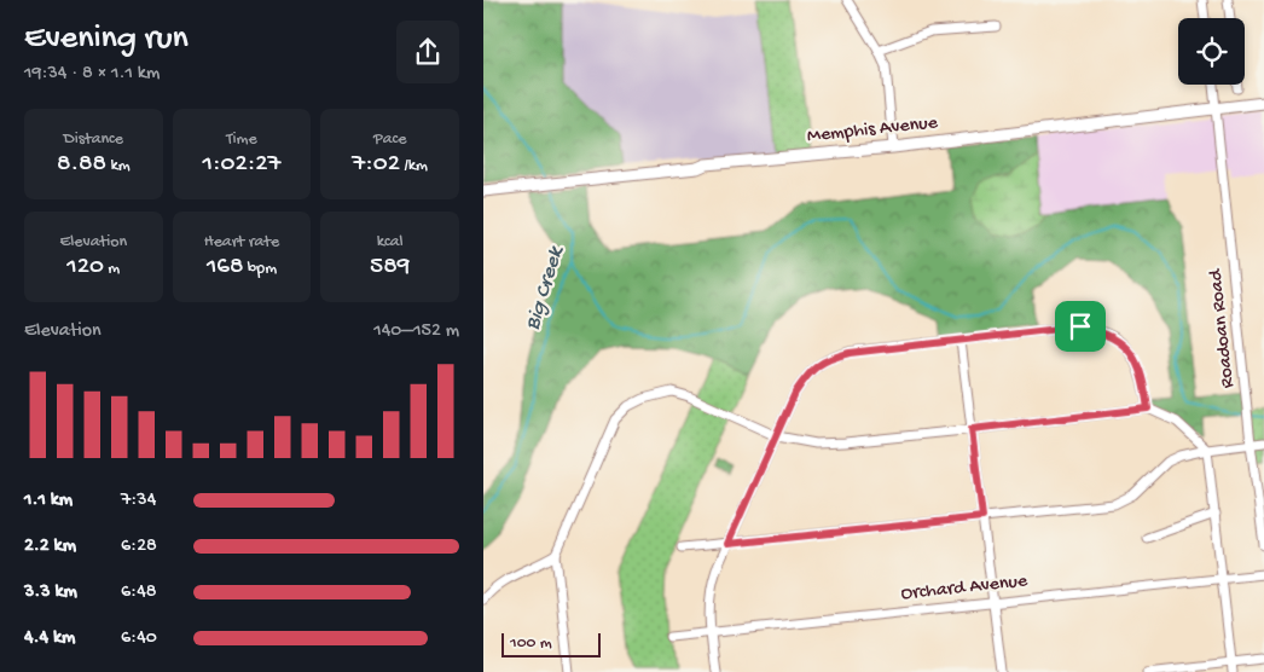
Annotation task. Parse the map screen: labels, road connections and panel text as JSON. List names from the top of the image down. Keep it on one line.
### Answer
{"streets":{"main road":["Memphis Avenue"],"street":["Roadoan Road","Orchard Avenue"]},"crossings":[["Memphis Avenue","Roadoan Road"]],"water":["Big Creek"],"scale_bar":"100 m","page":{"heading":["Evening run","19:34 · 8 × 1.1 km"],"stats":[["Distance","8.88 km"],["Time","1:02:27"],["Pace","7:02 /km"],["Elevation","120 m"],["Heart rate","168 bpm"],["kcal","589"]],"chart":["Elevation","140–152 m"],"list":[{"name":"1.1 km","note":"7:34"},{"name":"2.2 km","note":"6:28"},{"name":"3.3 km","note":"6:48"},{"name":"4.4 km","note":"6:40"}],"scale":"100 m"}}
